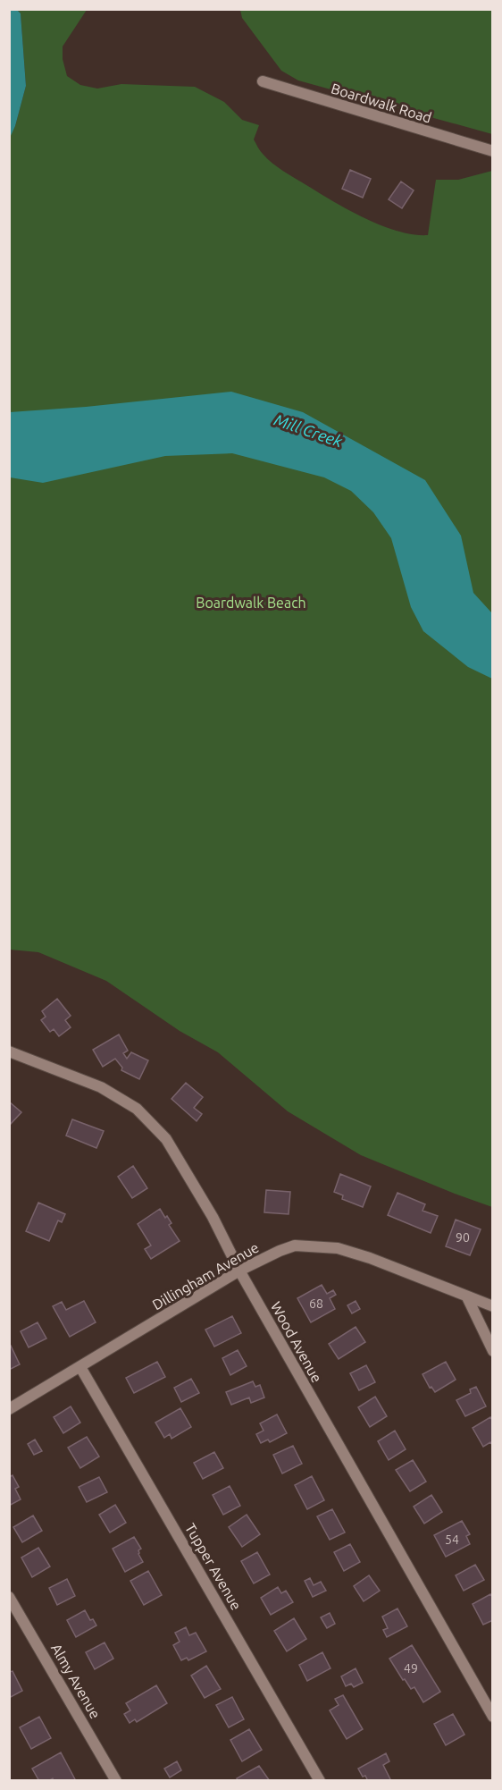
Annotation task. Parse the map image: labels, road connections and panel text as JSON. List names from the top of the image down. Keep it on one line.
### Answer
{"streets":{"street":["Boardwalk Road","Dillingham Avenue","Wood Avenue","Tupper Avenue","Almy Avenue"]},"crossings":[["Dillingham Avenue","Wood Avenue"],["Dillingham Avenue","Tupper Avenue"]],"water":["Mill Creek"],"parks":["Boardwalk Beach"],"house_numbers":["90","68","54","49"]}
